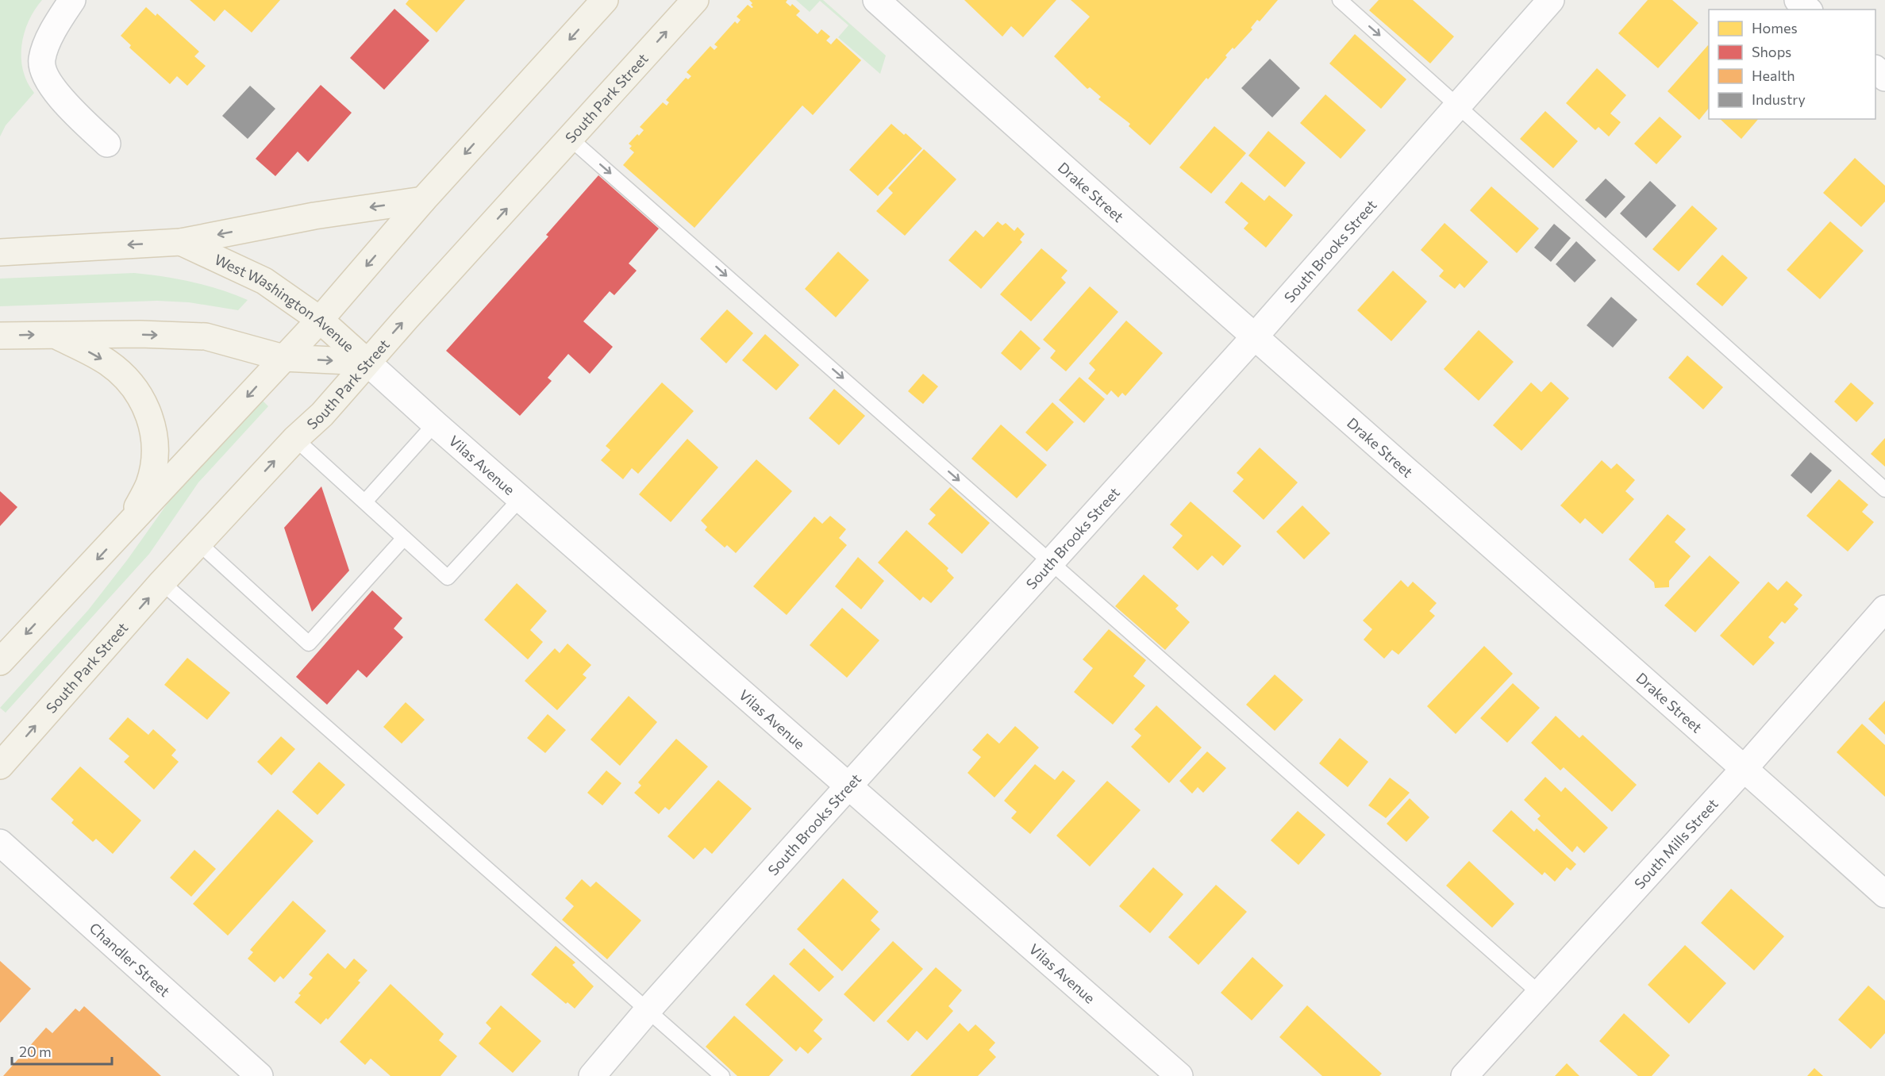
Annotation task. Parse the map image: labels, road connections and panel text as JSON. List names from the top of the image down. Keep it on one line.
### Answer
{"streets":{"main road":["South Park Street","West Washington Avenue"],"street":["Drake Street","South Brooks Street","Vilas Avenue","South Mills Street","Chandler Street"]},"crossings":[["South Park Street","West Washington Avenue"],["South Park Street","Vilas Avenue"],["Drake Street","South Brooks Street"],["Drake Street","South Mills Street"],["South Brooks Street","Vilas Avenue"],["West Washington Avenue","Vilas Avenue"]],"legend":["Homes","Shops","Health","Industry"],"scale_bar":"20 m"}
